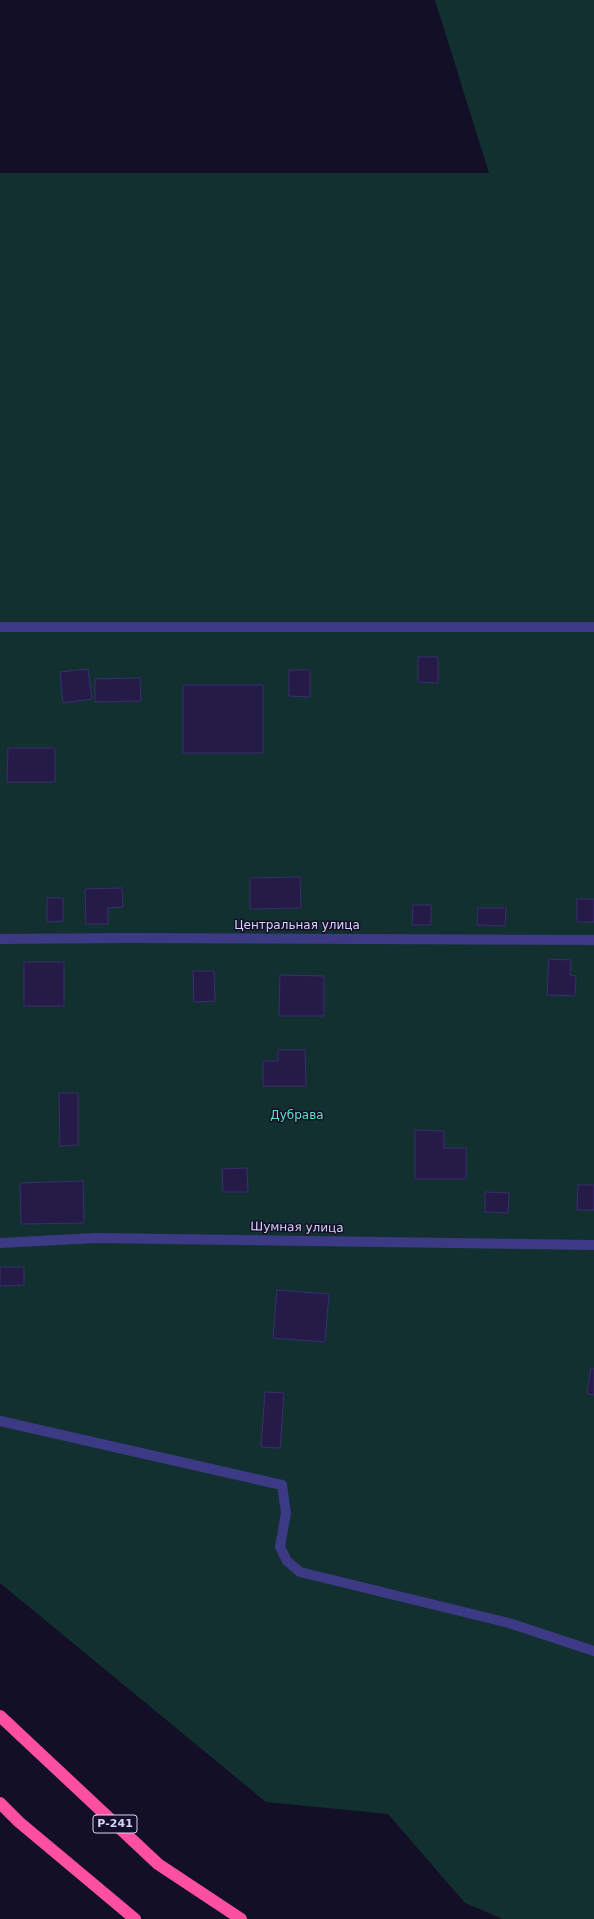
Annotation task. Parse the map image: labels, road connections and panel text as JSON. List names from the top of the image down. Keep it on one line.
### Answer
{"streets":{"highway":["Р-241"],"street":["Центральная улица","Шумная улица"]},"parks":["Дубрава"]}
